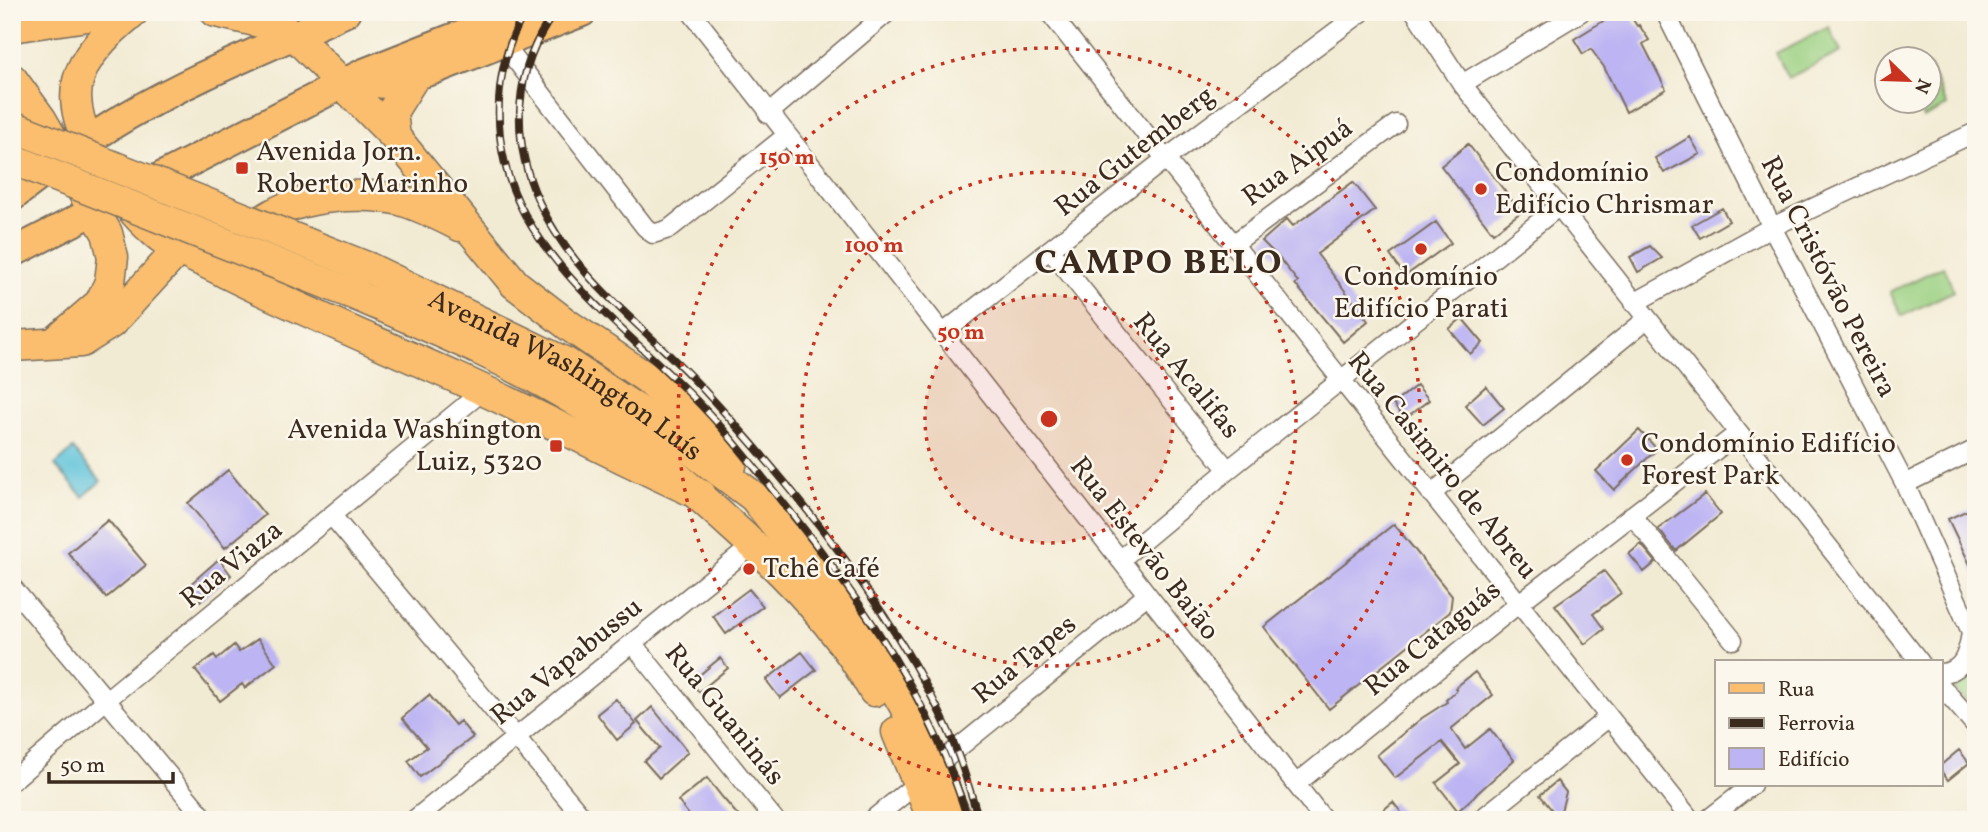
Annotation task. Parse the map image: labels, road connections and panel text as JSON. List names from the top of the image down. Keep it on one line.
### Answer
{"streets":{"highway":["Avenida Washington Luís"],"street":["Rua Gutemberg","Rua Aipuá","Rua Cristóvão Pereira","Rua Acalifas","Rua Casimiro de Abreu","Rua Estevão Baião","Rua Viaza","Rua Cataguás","Rua Tapes","Rua Vapabussu","Rua Guaninás"]},"crossings":[["Rua Gutemberg","Rua Acalifas"],["Rua Gutemberg","Rua Casimiro de Abreu"],["Rua Gutemberg","Rua Estevão Baião"],["Rua Aipuá","Rua Casimiro de Abreu"],["Avenida Washington Luís","Rua Tapes"],["Avenida Washington Luís","Rua Vapabussu"],["Rua Casimiro de Abreu","Rua Cataguás"],["Rua Estevão Baião","Rua Cataguás"],["Rua Estevão Baião","Rua Tapes"],["Rua Vapabussu","Rua Guaninás"]],"districts":["CAMPO BELO"],"places":{"transit":["Avenida Jorn. Roberto Marinho","Avenida Washington Luiz, 5320"],"other":["Condomínio Edifício Chrismar","Condomínio Edifício Parati","Condomínio Edifício Forest Park","Tchê Café"]},"legend":["Rua","Ferrovia","Edifício"],"scale_bar":"50 m","north":"bottom right","rings":["150 m","100 m","50 m"]}
